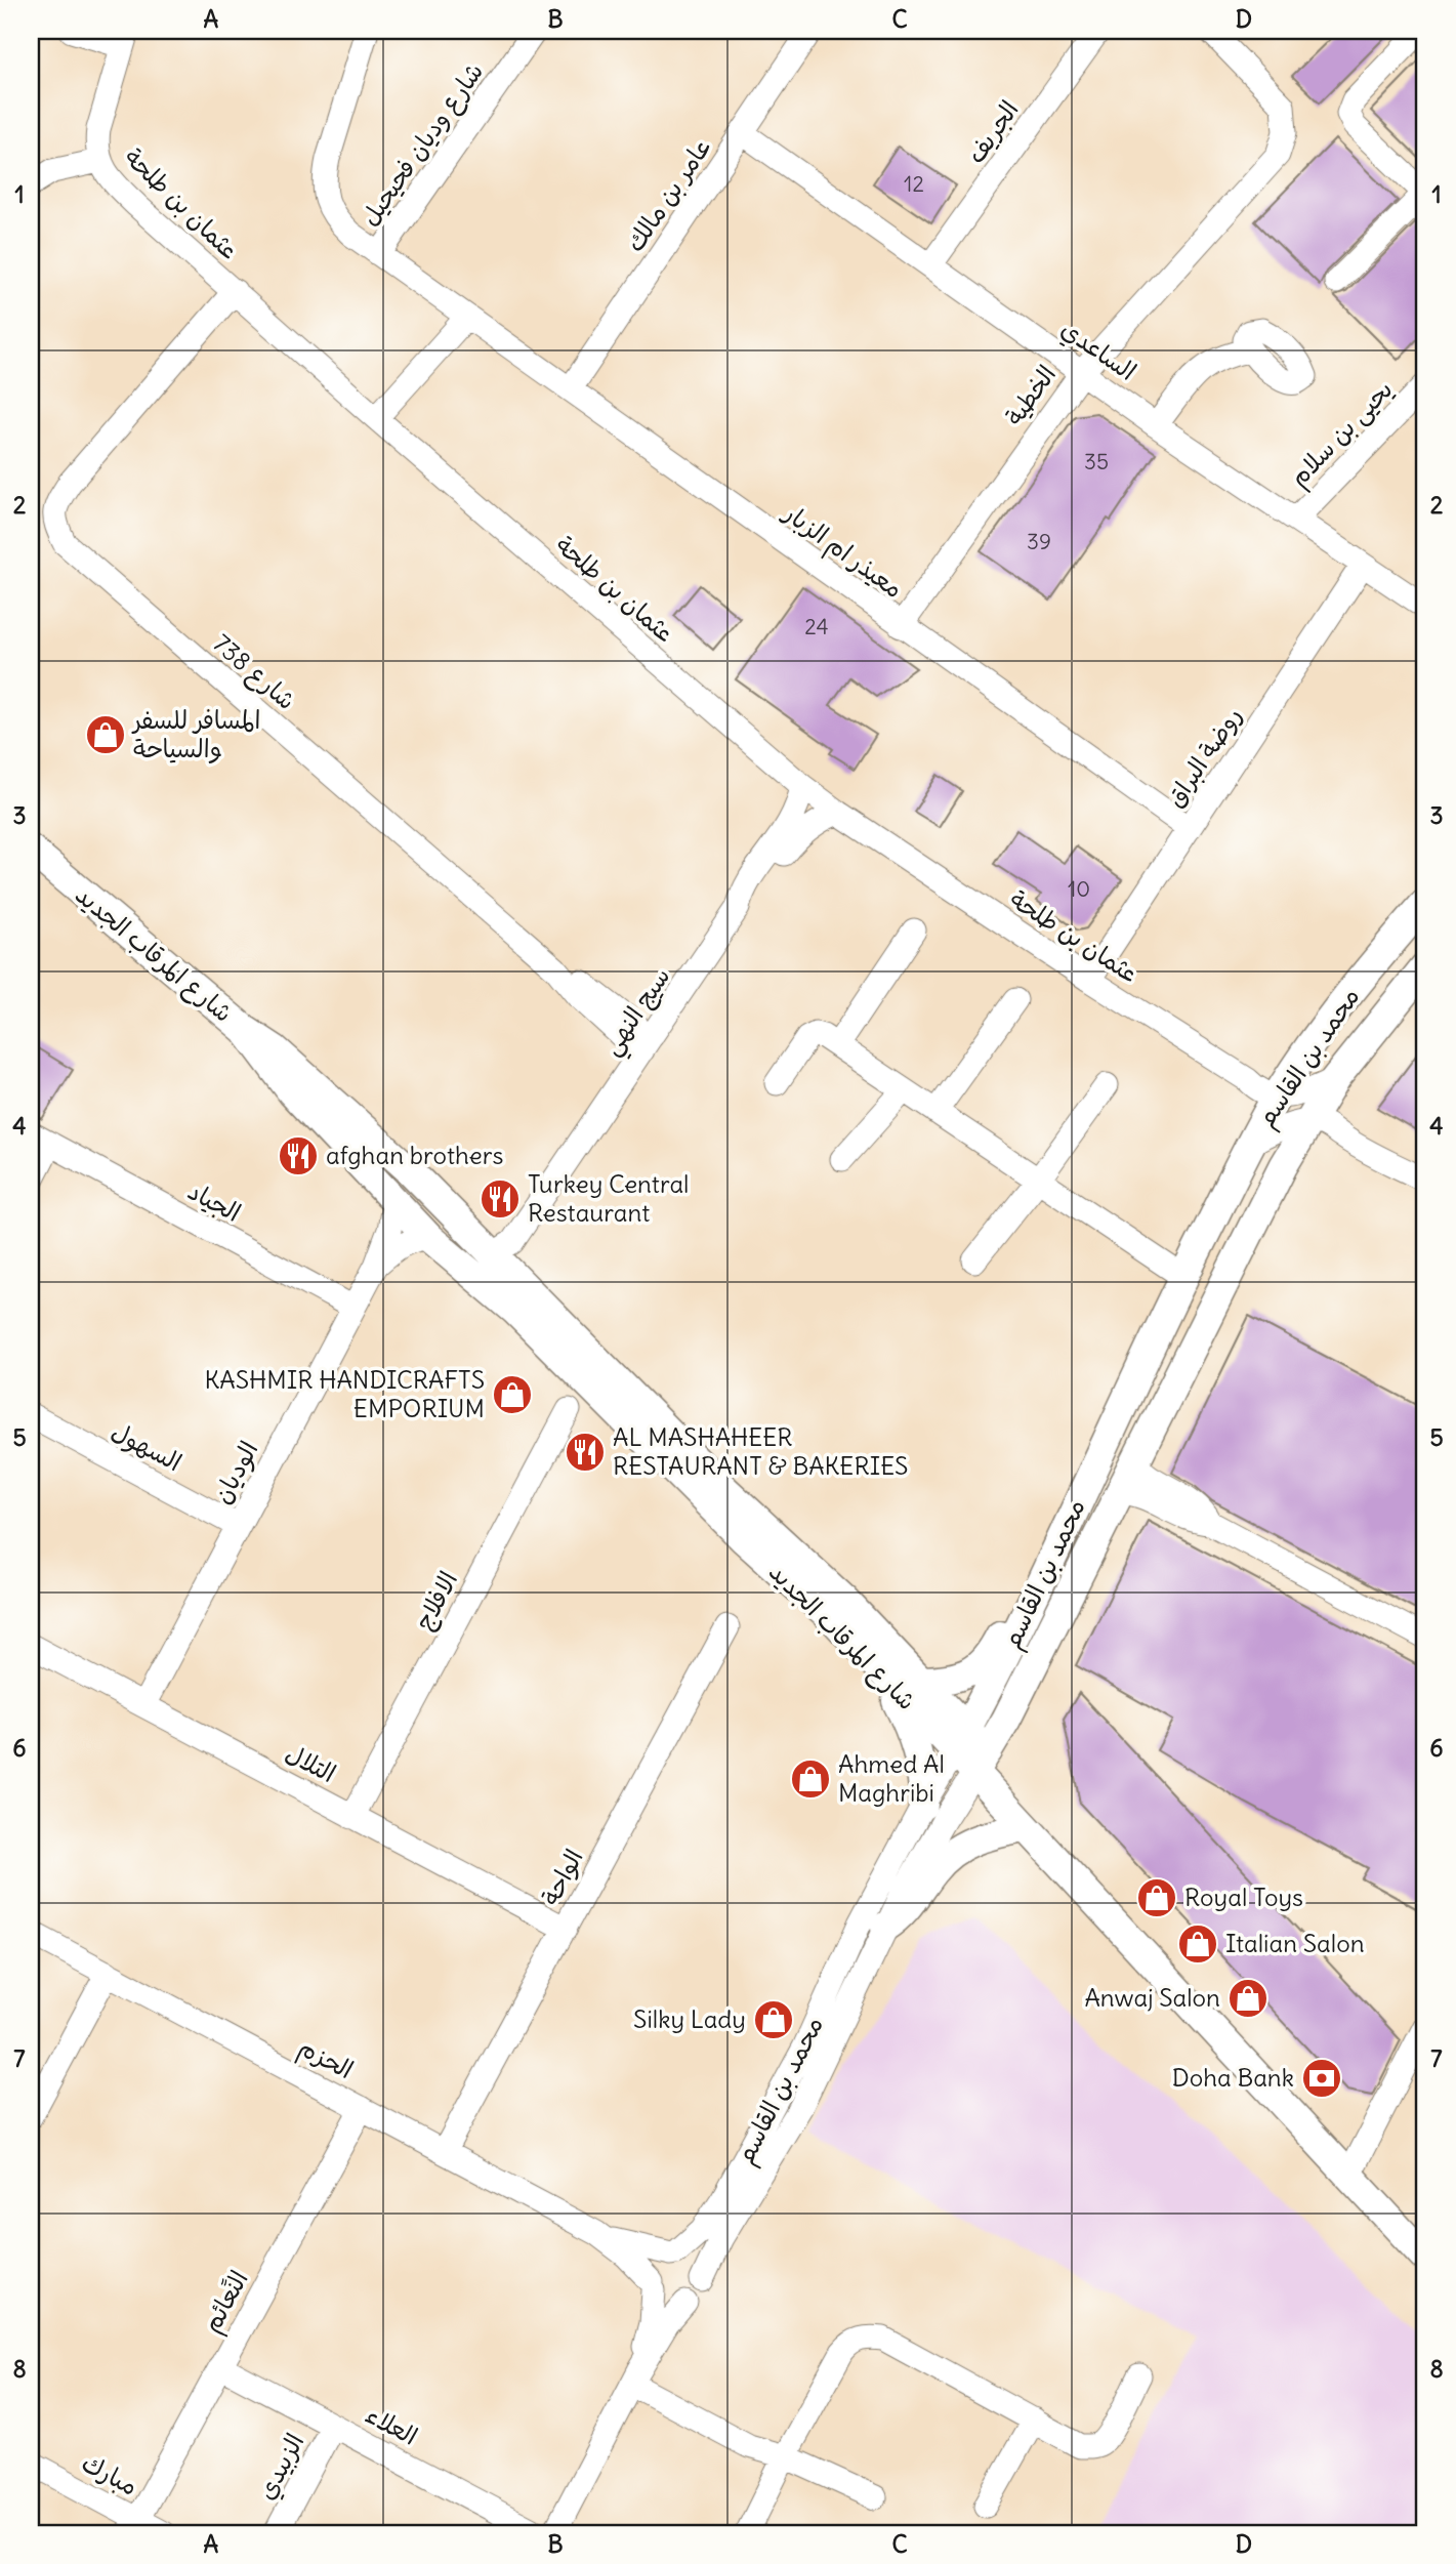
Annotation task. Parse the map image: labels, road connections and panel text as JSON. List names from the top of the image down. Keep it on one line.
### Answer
{"streets":{"street":["الجريف","شارع وديان فحيحيل","عامر بن مالك","عثمان بن طلحة","الساعدي","الخطية","يحيى بن سلام","معيذر ام الزبار","شارع 738","روضة البراق","شارع المرقاب الجديد","سيج النهي","محمد بن القاسم","الجياد","السهول","الوديان","الافلاج","التلال","الواحة","الحزم","النًعائم","العلاء","الزبيدي","مبارك"]},"crossings":[["الجريف","الساعدي"],["شارع وديان فحيحيل","معيذر ام الزبار"],["عامر بن مالك","الساعدي"],["عامر بن مالك","معيذر ام الزبار"],["عثمان بن طلحة","شارع 738"],["عثمان بن طلحة","روضة البراق"],["عثمان بن طلحة","سيج النهي"],["عثمان بن طلحة","محمد بن القاسم"],["الساعدي","الخطية"],["الساعدي","يحيى بن سلام"],["الساعدي","روضة البراق"],["الخطية","معيذر ام الزبار"],["معيذر ام الزبار","روضة البراق"],["شارع 738","سيج النهي"],["شارع المرقاب الجديد","سيج النهي"],["شارع المرقاب الجديد","محمد بن القاسم"],["شارع المرقاب الجديد","الوديان"],["محمد بن القاسم","الحزم"],["الجياد","الوديان"],["السهول","الوديان"],["الوديان","التلال"],["الافلاج","التلال"],["التلال","الواحة"],["الواحة","الحزم"],["الحزم","النًعائم"],["النًعائم","العلاء"],["النًعائم","مبارك"],["العلاء","الزبيدي"]],"places":{"shop":["المسافر للسفر والسياحة","KASHMIR HANDICRAFTS EMPORIUM","Ahmed Al Maghribi","Royal Toys","Italian Salon","Anwaj Salon","Silky Lady"],"restaurant":["afghan brothers","Turkey Central Restaurant","AL MASHAHEER RESTAURANT & BAKERIES"],"bank":["Doha Bank"]},"house_numbers":["12","35","39","24","10"],"grid":{"columns":["A","B","C","D"],"rows":["1","2","3","4","5","6","7","8"]}}
